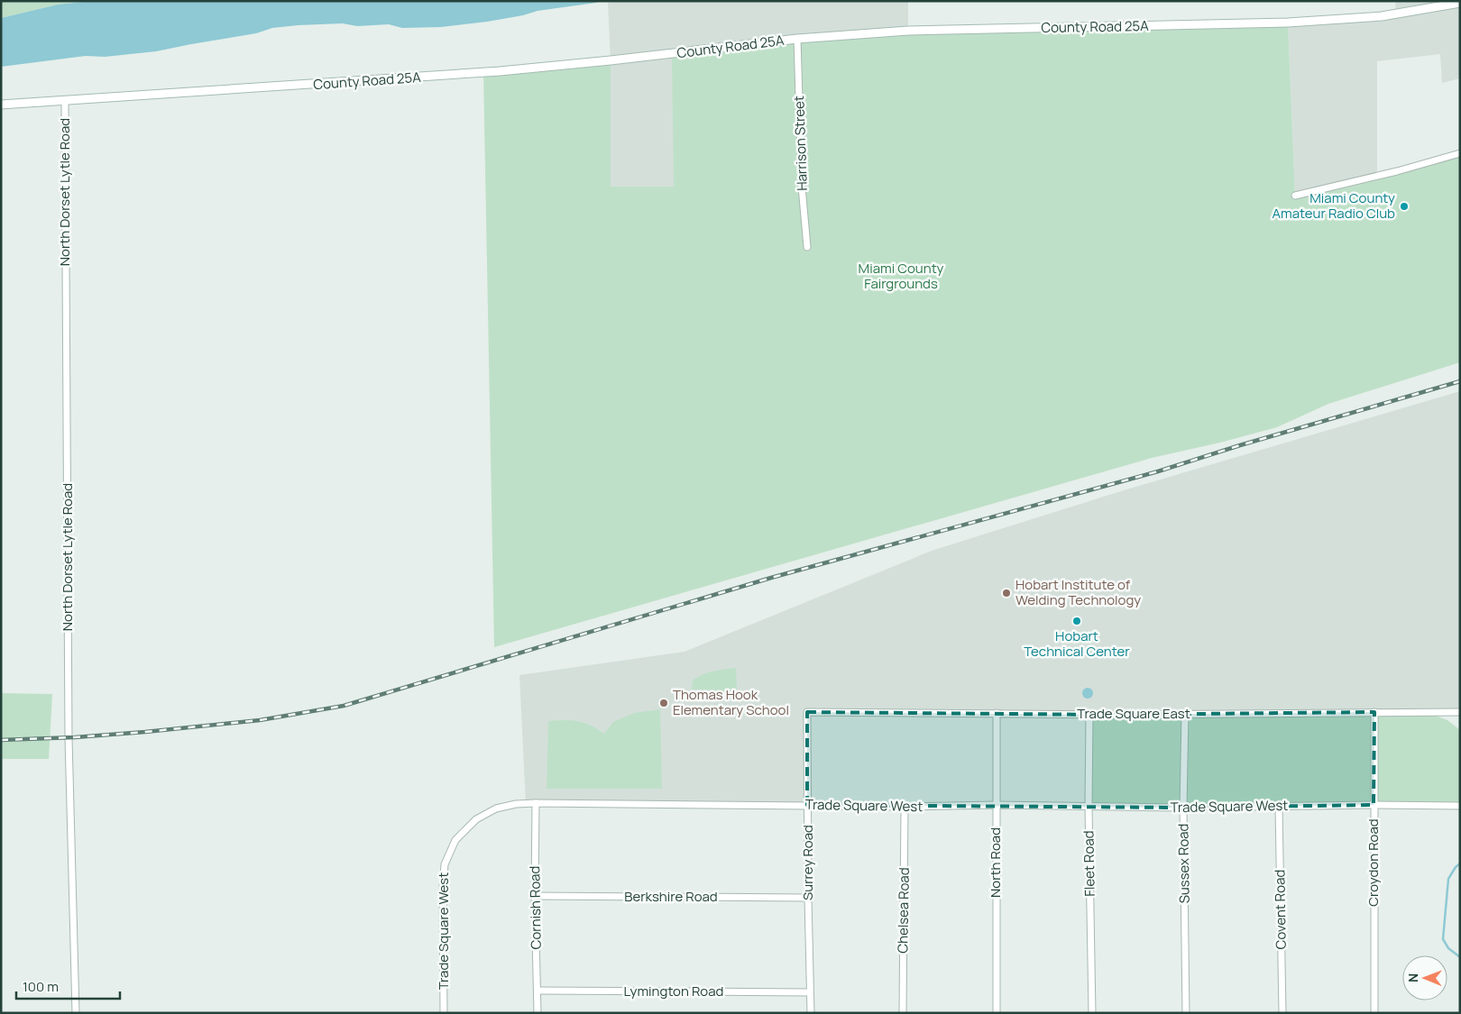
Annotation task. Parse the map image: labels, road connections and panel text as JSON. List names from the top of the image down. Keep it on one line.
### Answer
{"streets":{"main road":["County Road 25A"],"street":["Harrison Street","North Dorset Lytle Road","Trade Square East","Trade Square West","Surrey Road","North Road","Croydon Road","Fleet Road","Sussex Road","Berkshire Road","Cornish Road","Covent Road","Chelsea Road","Lymington Road"]},"crossings":[["County Road 25A","Harrison Street"],["County Road 25A","North Dorset Lytle Road"],["Trade Square East","Surrey Road"],["Trade Square East","North Road"],["Trade Square East","Croydon Road"],["Trade Square East","Fleet Road"],["Trade Square East","Sussex Road"],["Trade Square West","Surrey Road"],["Trade Square West","North Road"],["Trade Square West","Croydon Road"],["Trade Square West","Fleet Road"],["Trade Square West","Sussex Road"],["Trade Square West","Cornish Road"],["Trade Square West","Covent Road"],["Trade Square West","Chelsea Road"],["Surrey Road","Berkshire Road"],["Surrey Road","Lymington Road"],["Berkshire Road","Cornish Road"],["Cornish Road","Lymington Road"]],"parks":["Miami County Fairgrounds"],"places":["Miami County Amateur Radio Club","Hobart Institute of Welding Technology","Hobart Technical Center","Thomas Hook Elementary School"],"scale_bar":"100 m","north":"left"}
